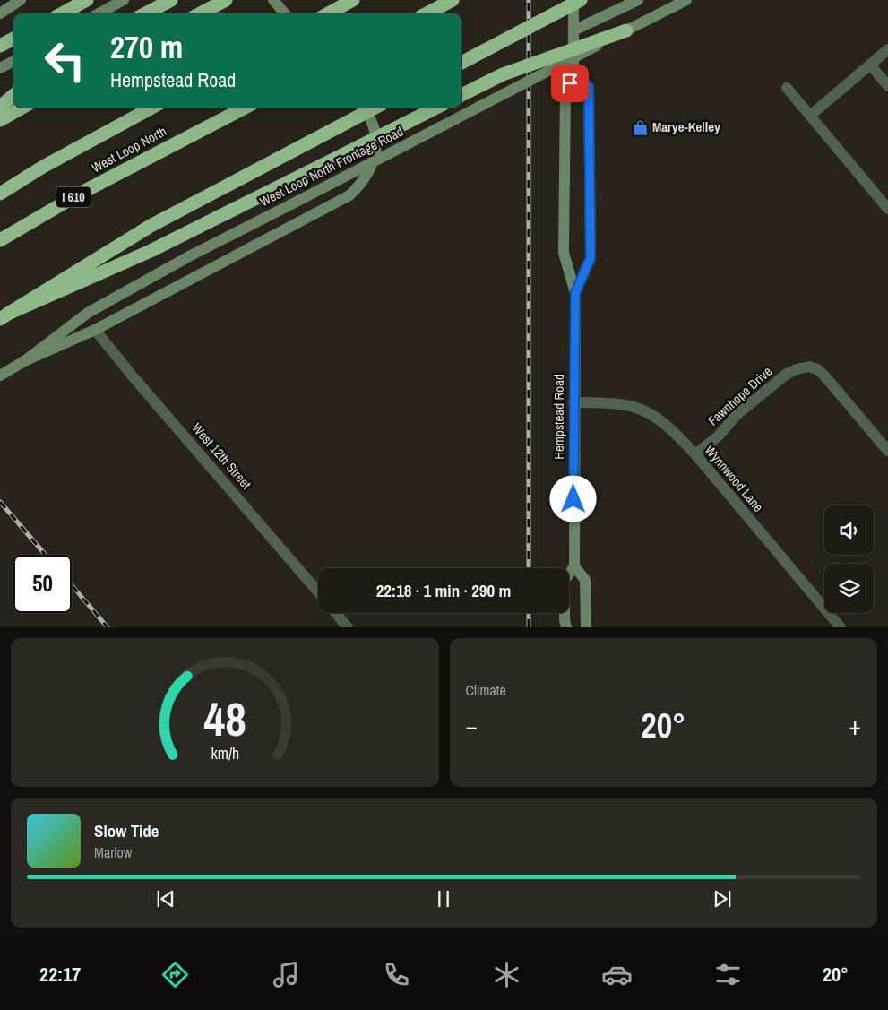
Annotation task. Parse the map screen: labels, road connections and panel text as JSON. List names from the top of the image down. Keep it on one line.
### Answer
{"streets":{"highway":["West Loop North","I 610"],"main road":["West Loop North Frontage Road","Hempstead Road"],"street":["Fawnhope Drive","West 12th Street","Wynnwood Lane"]},"crossings":[["Fawnhope Drive","Wynnwood Lane"],["Hempstead Road","Wynnwood Lane"]],"places":{"shop":["Marye-Kelley"]},"page":{"turn":["270 m","Hempstead Road"],"limit":"50","trip":"22:18 · 1 min · 290 m","tile":"Climate","heat":["−","20°","+"],"song":["Slow Tide","Marlow"],"tabs":["22:17","20°"],"gauge":["48","km/h"]}}
